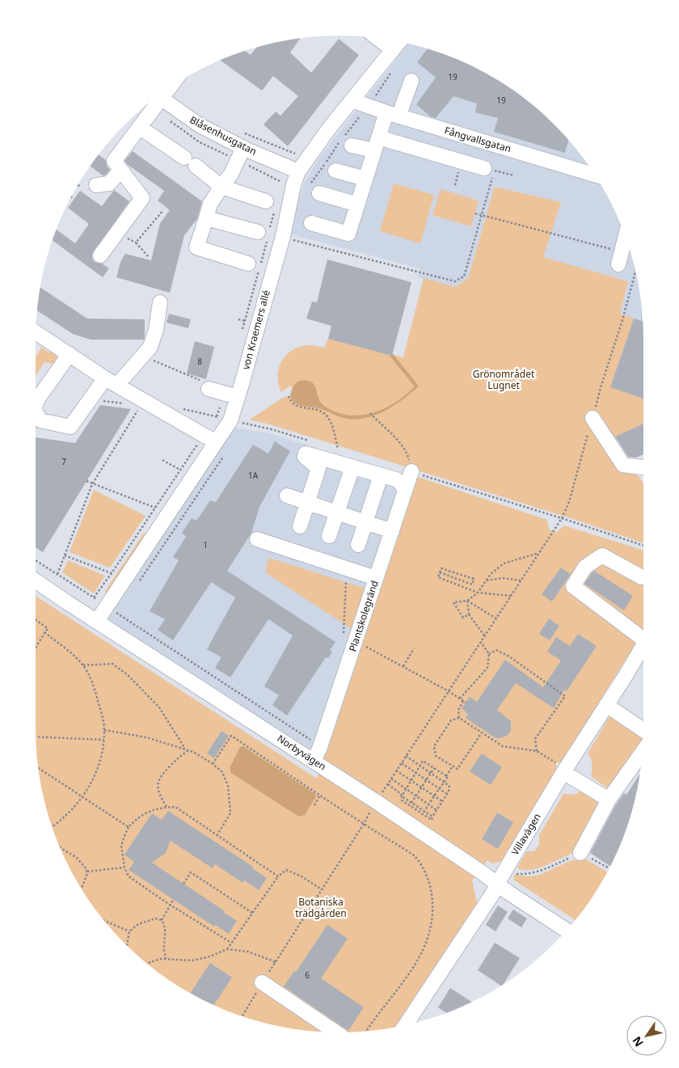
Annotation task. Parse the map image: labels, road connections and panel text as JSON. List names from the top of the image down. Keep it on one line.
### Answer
{"streets":{"street":["Blåsenhusgatan","Fångvallsgatan","von Kraemers allé","Plantskolegränd","Norbyvägen","Villavägen"]},"crossings":[["Blåsenhusgatan","von Kraemers allé"],["Fångvallsgatan","von Kraemers allé"],["von Kraemers allé","Norbyvägen"],["Plantskolegränd","Norbyvägen"],["Norbyvägen","Villavägen"]],"parks":["Grönområdet Lugnet","Botaniska trädgården"],"house_numbers":["19","19","8","7","1A","1","6"],"north":"bottom left"}
